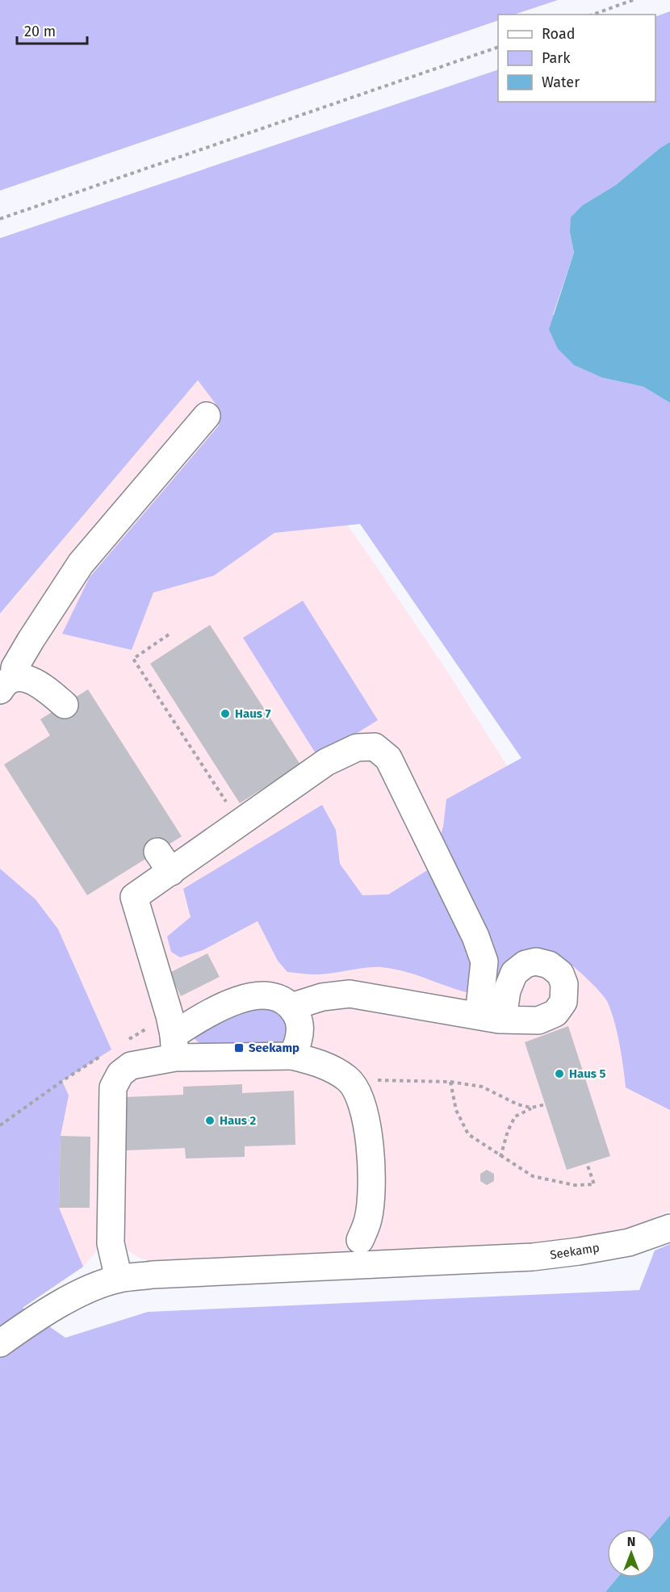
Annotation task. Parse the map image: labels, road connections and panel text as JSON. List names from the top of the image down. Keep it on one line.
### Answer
{"streets":{"street":["Seekamp"]},"places":{"other":["Haus 7","Haus 5","Haus 2"],"transit":["Seekamp"]},"legend":["Road","Park","Water"],"scale_bar":"20 m","north":"top"}
